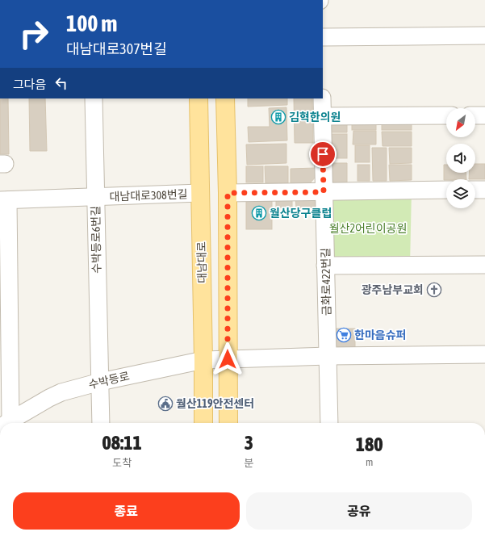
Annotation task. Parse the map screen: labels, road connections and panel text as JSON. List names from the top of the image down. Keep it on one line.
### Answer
{"streets":{"main road":["대남대로"],"street":["대남대로308번길","수박등로6번길","금화로422번길","수박등로"]},"crossings":[["대남대로308번길","수박등로6번길"],["대남대로308번길","대남대로"],["수박등로6번길","수박등로"],["대남대로","수박등로"],["금화로422번길","수박등로"]],"parks":["월산2어린이공원"],"places":{"building":["김혁한의원","월산당구클럽"],"church":["광주남부교회"],"supermarket":["한마음슈퍼"],"public building":["월산119안전센터"]},"north":"bottom left","page":{"turn":["100 m","대남대로307번길"],"then":"그다음","eta":["08:11","도착","3","분","180","m"],"buttons":["종료","공유"]}}
